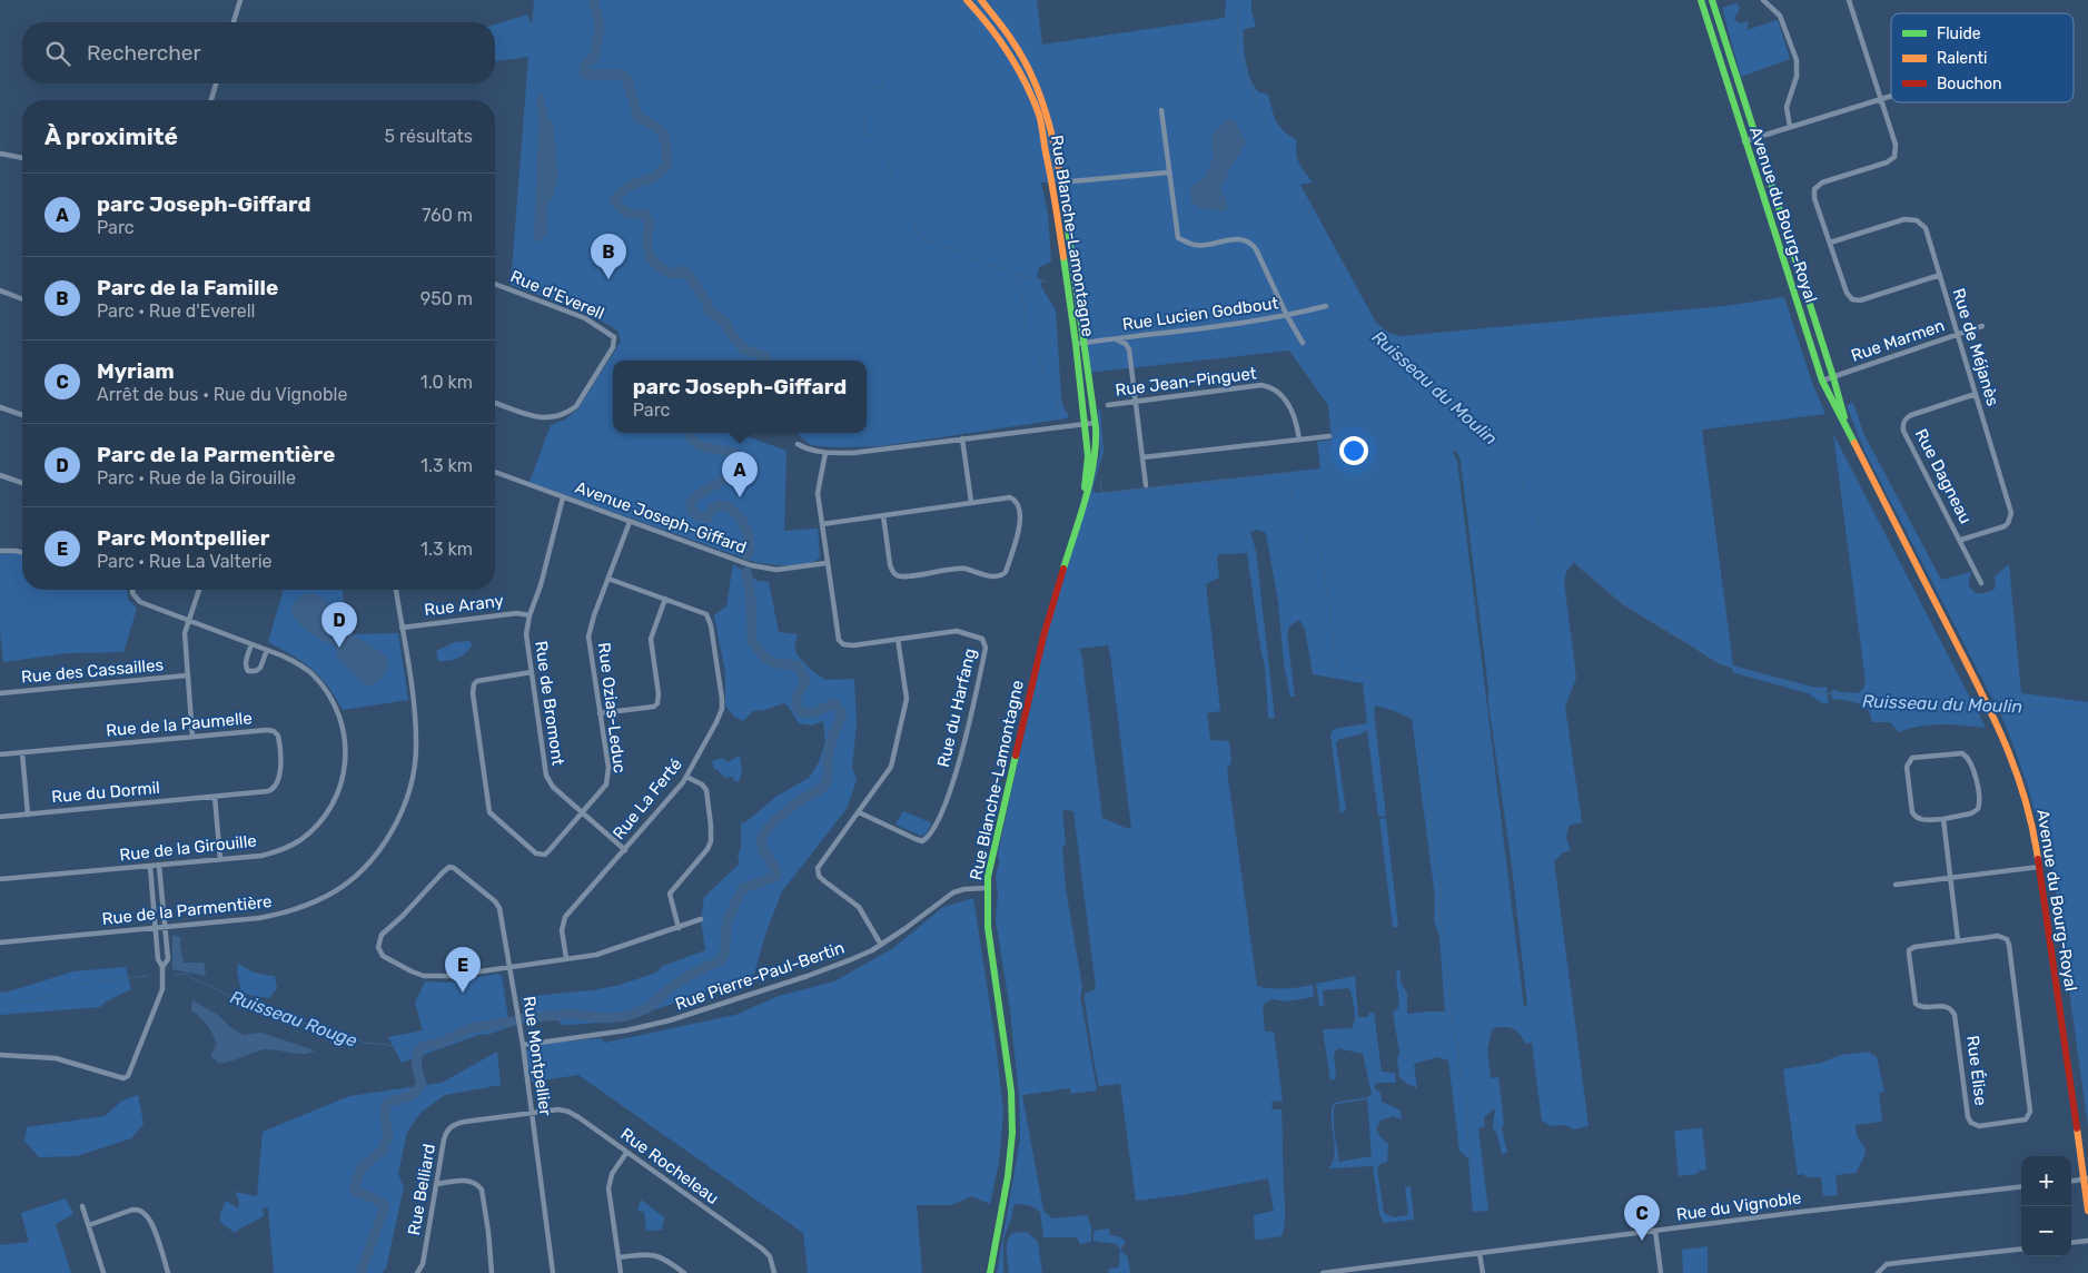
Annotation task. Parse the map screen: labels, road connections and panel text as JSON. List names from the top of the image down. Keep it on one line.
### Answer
{"streets":{"street":["Avenue du Bourg-Royal","Rue Blanche-Lamontagne","Rue d'Everell","Rue Lucien Godbout","Rue Marmen","Rue de Méjanès","Rue Jean-Pinguet","Rue Dagneau","Avenue Joseph-Giffard","Rue Arany","Rue des Cassailles","Rue de Bromont","Rue Ozias-Leduc","Rue du Harfang","Rue de la Paumelle","Rue du Dormil","Rue La Ferté","Rue de la Girouille","Rue de la Parmentière","Rue Pierre-Paul-Bertin","Rue Montpellier","Rue Élise","Rue Rocheleau","Rue Belliard","Rue du Vignoble"]},"crossings":[["Avenue du Bourg-Royal","Rue Marmen"],["Rue Blanche-Lamontagne","Rue Lucien Godbout"],["Rue Blanche-Lamontagne","Rue Pierre-Paul-Bertin"],["Rue Marmen","Rue de Méjanès"],["Rue de Méjanès","Rue Dagneau"],["Avenue Joseph-Giffard","Rue de Bromont"],["Avenue Joseph-Giffard","Rue Ozias-Leduc"],["Avenue Joseph-Giffard","Rue du Harfang"],["Rue Arany","Rue de Bromont"],["Rue Arany","Rue de la Parmentière"],["Rue de Bromont","Rue Ozias-Leduc"],["Rue de Bromont","Rue La Ferté"],["Rue Ozias-Leduc","Rue La Ferté"],["Rue de la Paumelle","Rue du Dormil"],["Rue Pierre-Paul-Bertin","Rue Montpellier"],["Rue Montpellier","Rue Rocheleau"],["Rue Montpellier","Rue Belliard"],["Rue Rocheleau","Rue Belliard"]],"water":["Ruisseau du Moulin","Ruisseau Rouge"],"legend":["Fluide","Ralenti","Bouchon"],"page":{"search":"Rechercher","heading":["À proximité","5 résultats"],"list":[{"mark":"A","name":"parc Joseph-Giffard","note":"Parc","value":"760 m"},{"mark":"B","name":"Parc de la Famille","note":"Parc · Rue d'Everell","value":"950 m"},{"mark":"C","name":"Myriam","note":"Arrêt de bus · Rue du Vignoble","value":"1.0 km"},{"mark":"D","name":"Parc de la Parmentière","note":"Parc · Rue de la Girouille","value":"1.3 km"},{"mark":"E","name":"Parc Montpellier","note":"Parc · Rue La Valterie","value":"1.3 km"}],"pins":["B","A","D","E","C"],"popup":["parc Joseph-Giffard","Parc"],"map_buttons":["+","−"]}}
